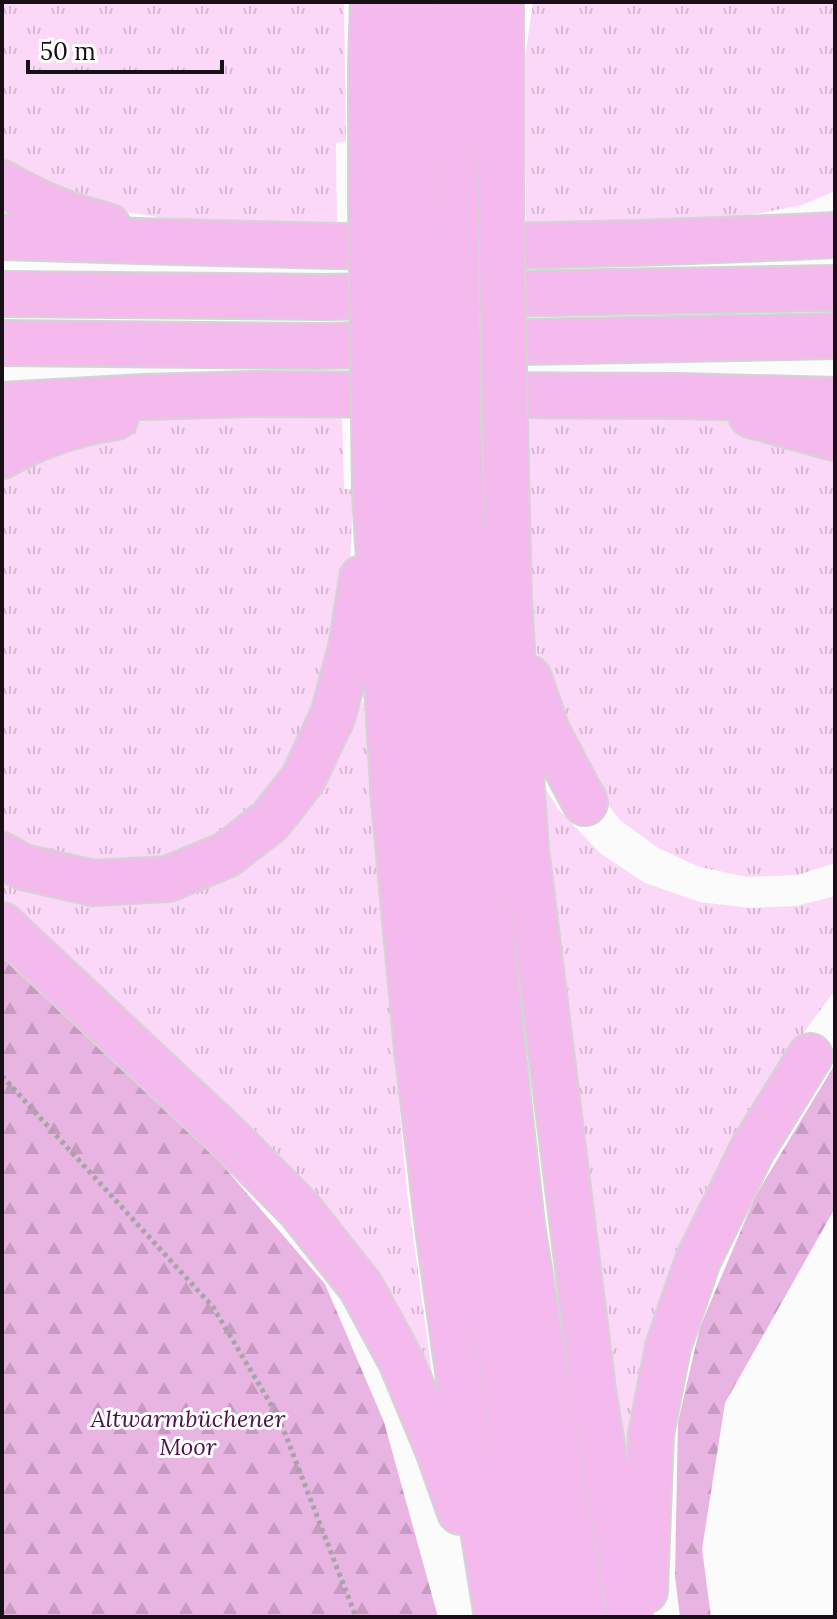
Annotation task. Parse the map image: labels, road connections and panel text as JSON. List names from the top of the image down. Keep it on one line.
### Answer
{"parks":["Altwarmbüchener Moor"],"scale_bar":"50 m"}
